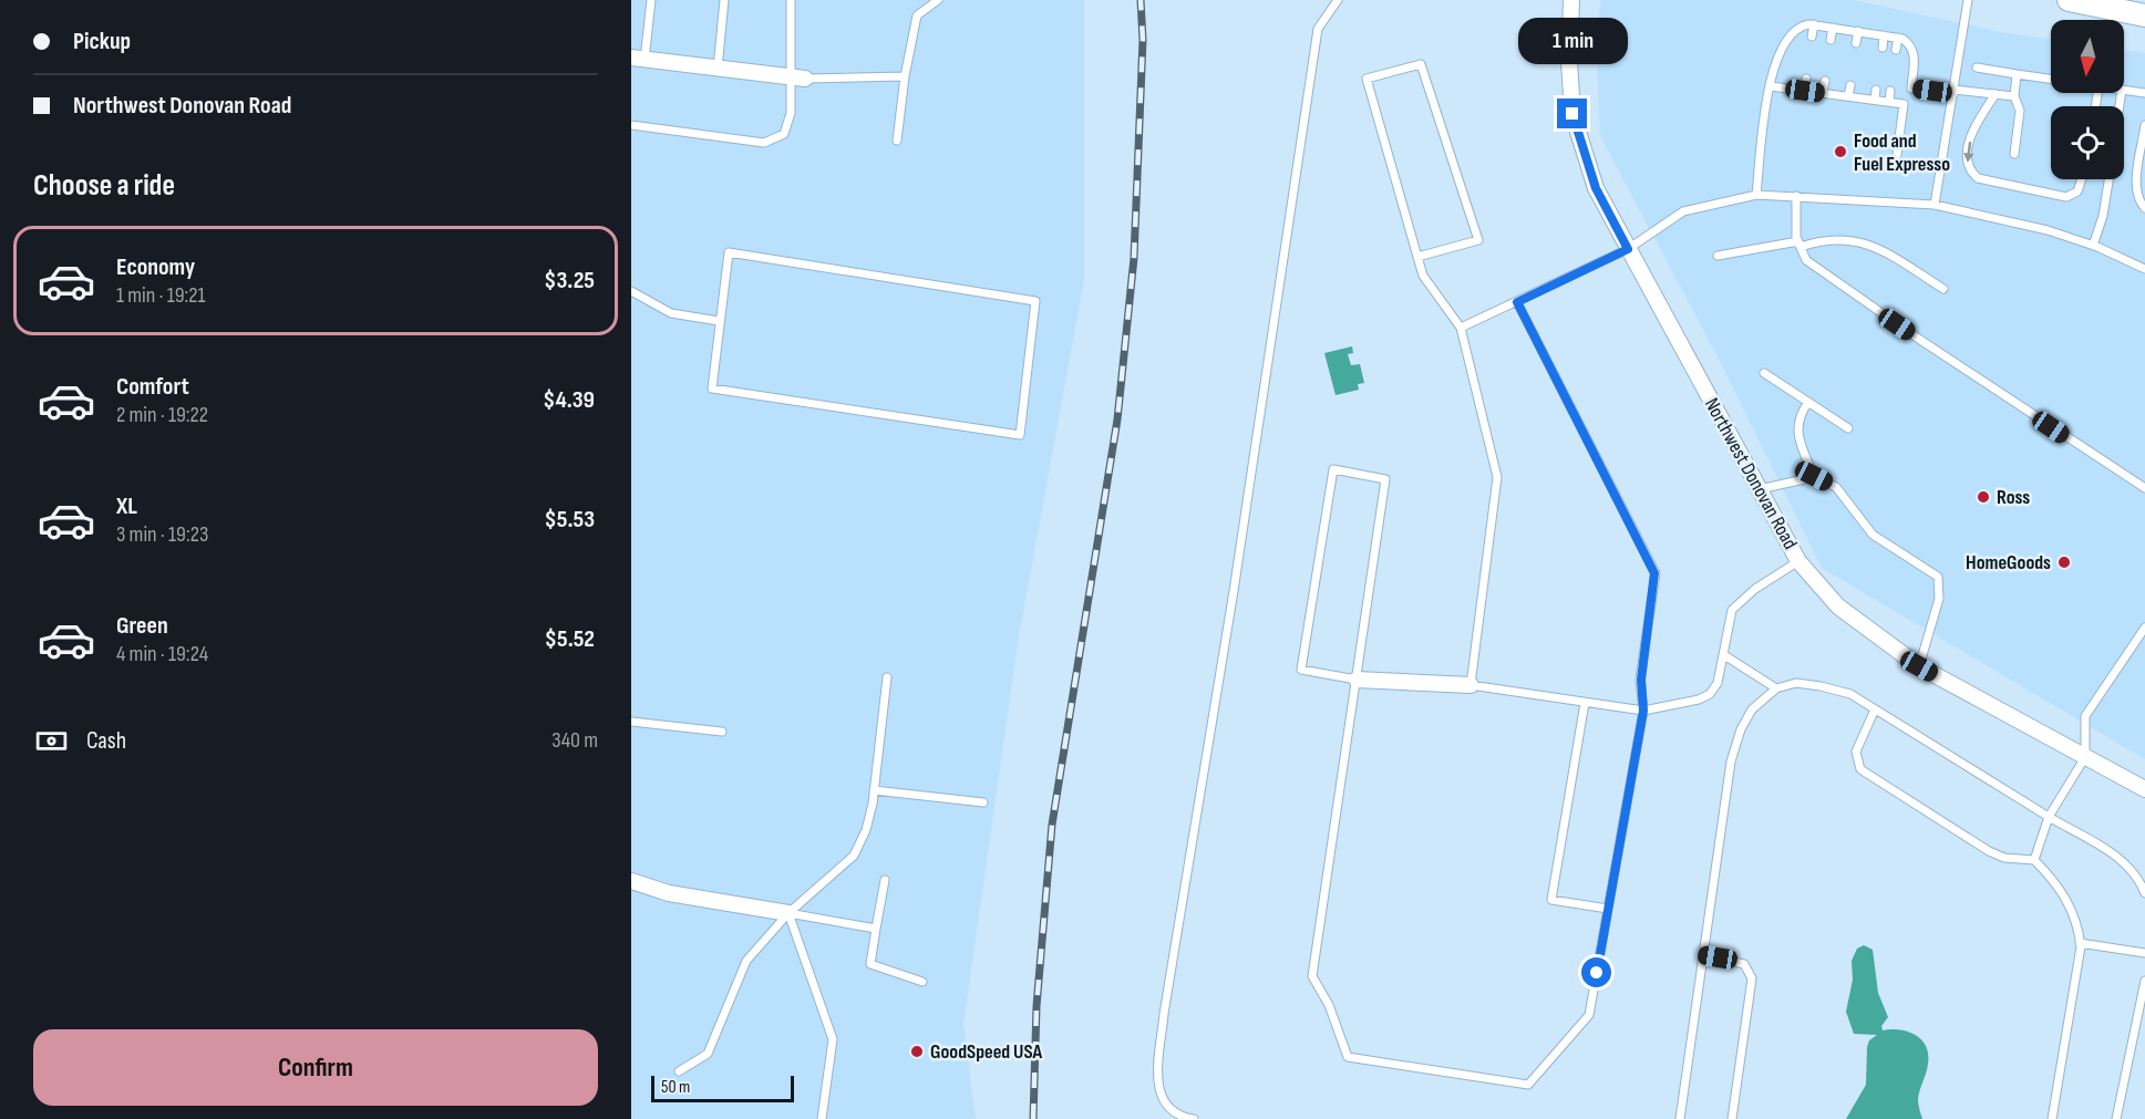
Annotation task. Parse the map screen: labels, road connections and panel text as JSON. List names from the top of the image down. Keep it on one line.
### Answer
{"streets":{"street":["Northwest Donovan Road"]},"places":["Food and Fuel Expresso","Ross","HomeGoods","GoodSpeed USA"],"scale_bar":"50 m","north":"bottom","page":{"banner":["Pickup","Northwest Donovan Road"],"bubble":"1 min","heading":"Choose a ride","list":[{"name":"Economy","note":"1 min · 19:21","value":"$3.25"},{"name":"Comfort","note":"2 min · 19:22","value":"$4.39"},{"name":"XL","note":"3 min · 19:23","value":"$5.53"},{"name":"Green","note":"4 min · 19:24","value":"$5.52"}],"pay":["Cash","340 m"],"buttons":"Confirm","scale":"50 m"}}
